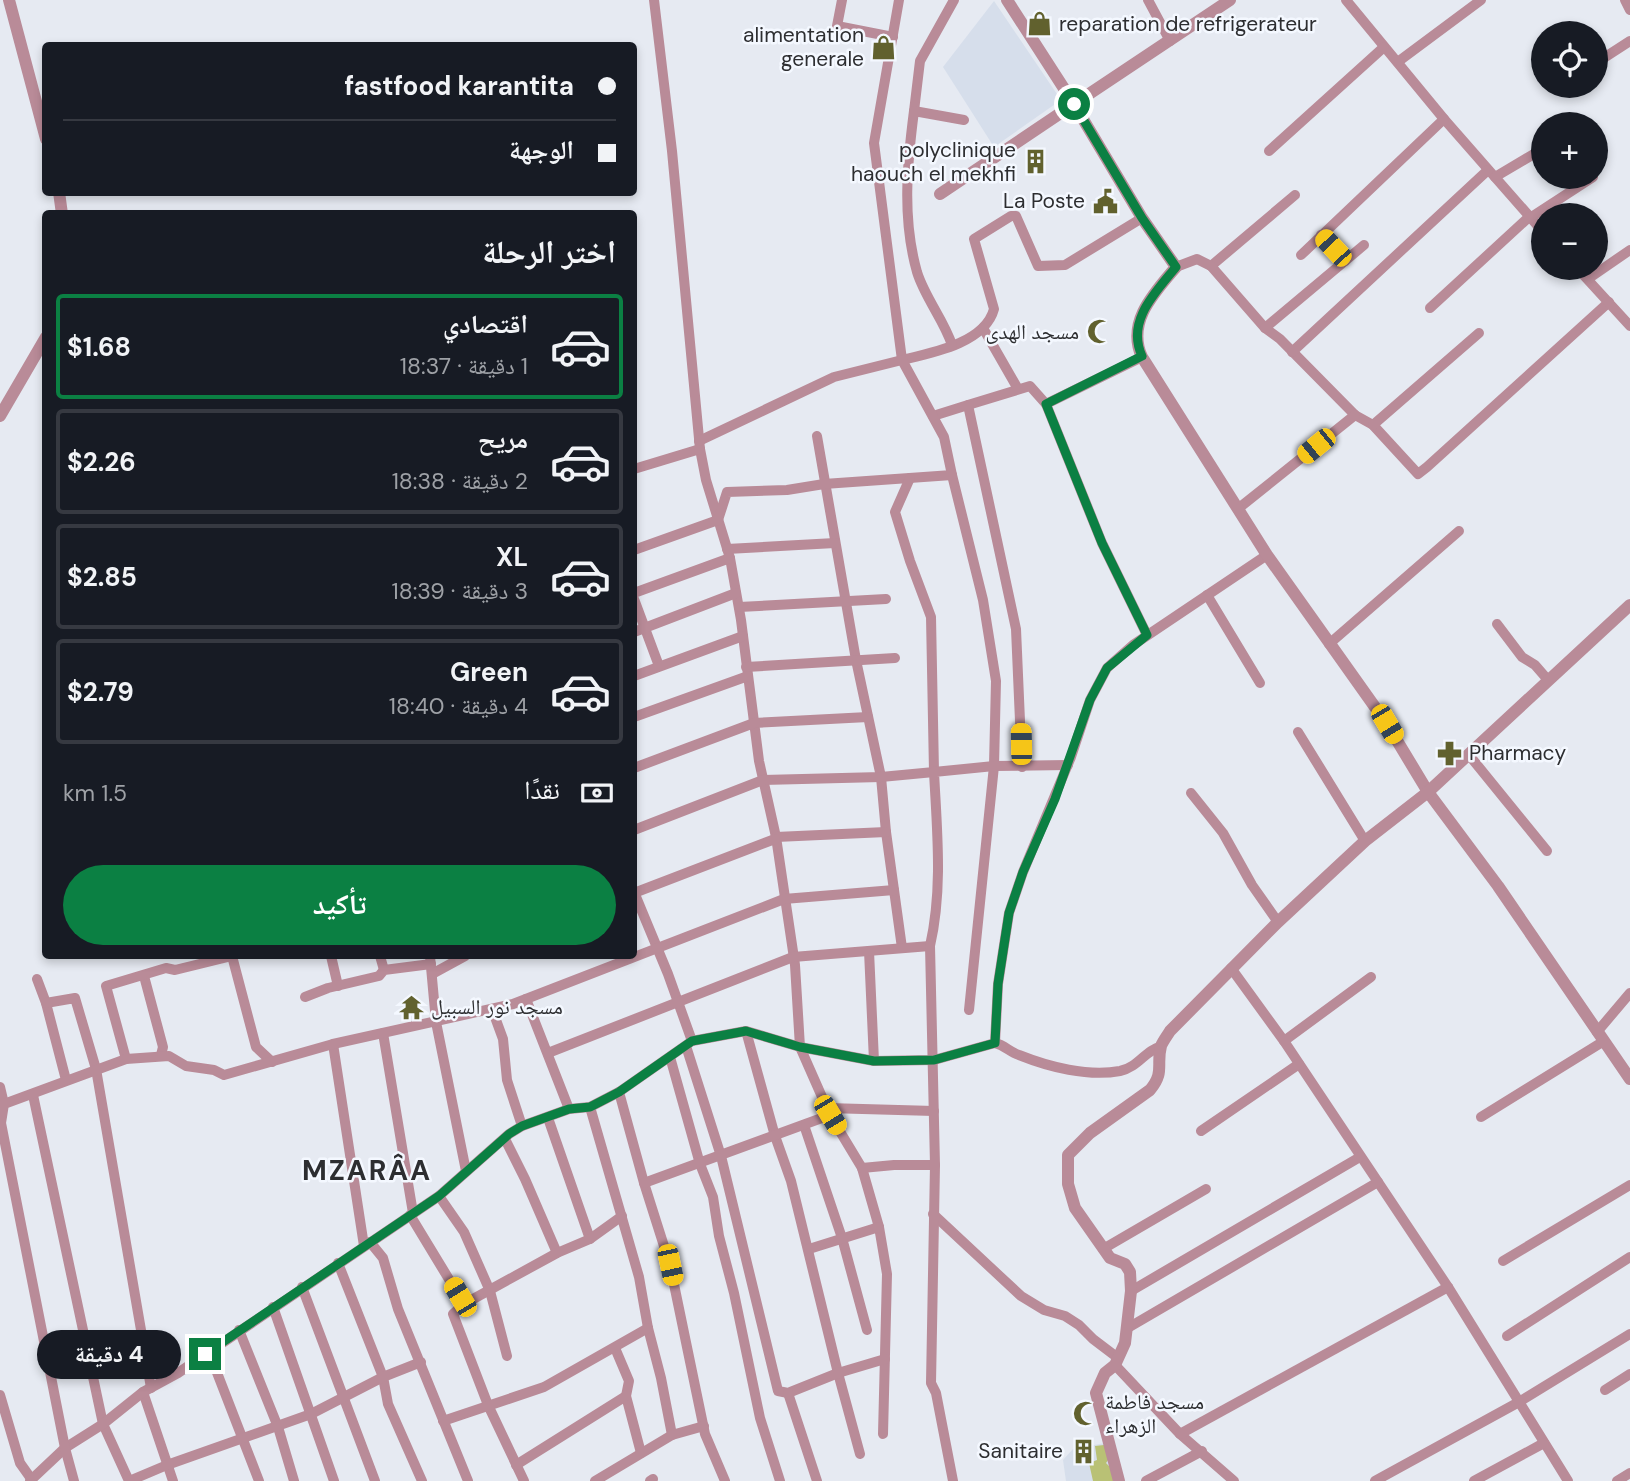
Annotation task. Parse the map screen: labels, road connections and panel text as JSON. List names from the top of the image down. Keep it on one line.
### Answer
{"districts":["MZARÂA"],"places":{"shop":["reparation de refrigerateur","alimentation generale"],"building":["polyclinique haouch el mekhfi","Sanitaire"],"public building":["La Poste"],"mosque":["مسجد الهدى","مسجد فاطمة الزهراء"],"pharmacy":["Pharmacy"],"temple":["مسجد نور السبيل"]},"page":{"map_buttons":["+","−"],"banner":["fastfood karantita","الوجهة"],"heading":"اختر الرحلة","list":[{"name":"اقتصادي","note":"1 دقيقة · 18:37","value":"$1.68"},{"name":"مريح","note":"2 دقيقة · 18:38","value":"$2.26"},{"name":"XL","note":"3 دقيقة · 18:39","value":"$2.85"},{"name":"Green","note":"4 دقيقة · 18:40","value":"$2.79"}],"pay":["نقدًا","1.5 km"],"buttons":"تأكيد","bubble":"4 دقيقة"}}
